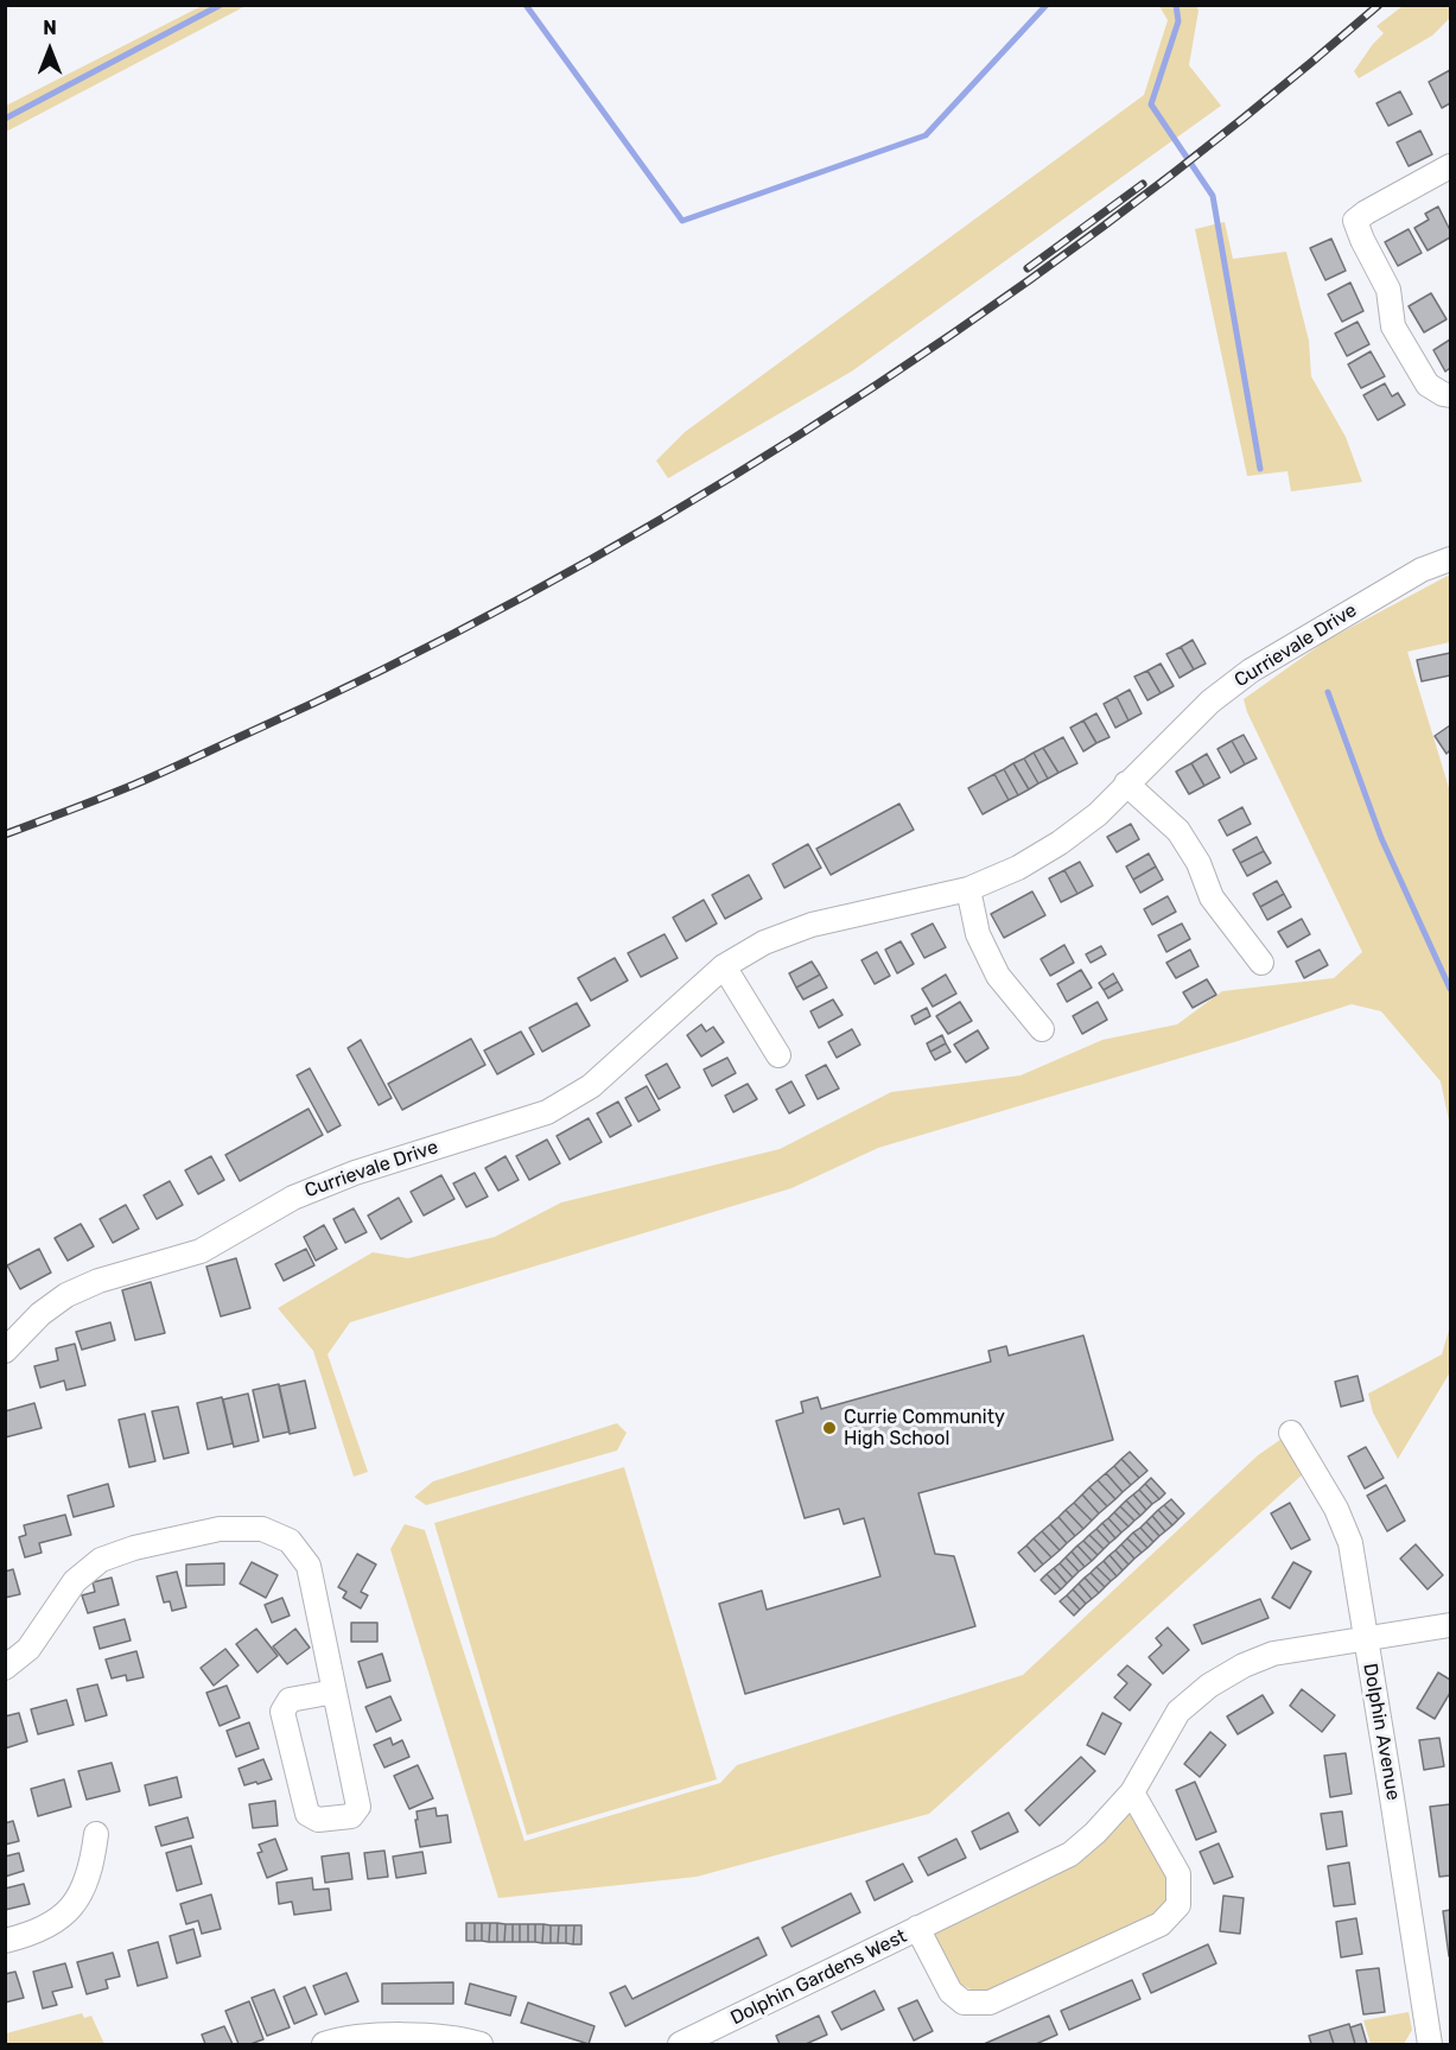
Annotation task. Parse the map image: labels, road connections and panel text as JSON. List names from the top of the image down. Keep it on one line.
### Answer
{"streets":{"street":["Currievale Drive","Dolphin Avenue","Dolphin Gardens West"]},"crossings":[["Dolphin Avenue","Dolphin Gardens West"]],"places":["Currie Community High School"],"north":"top"}
